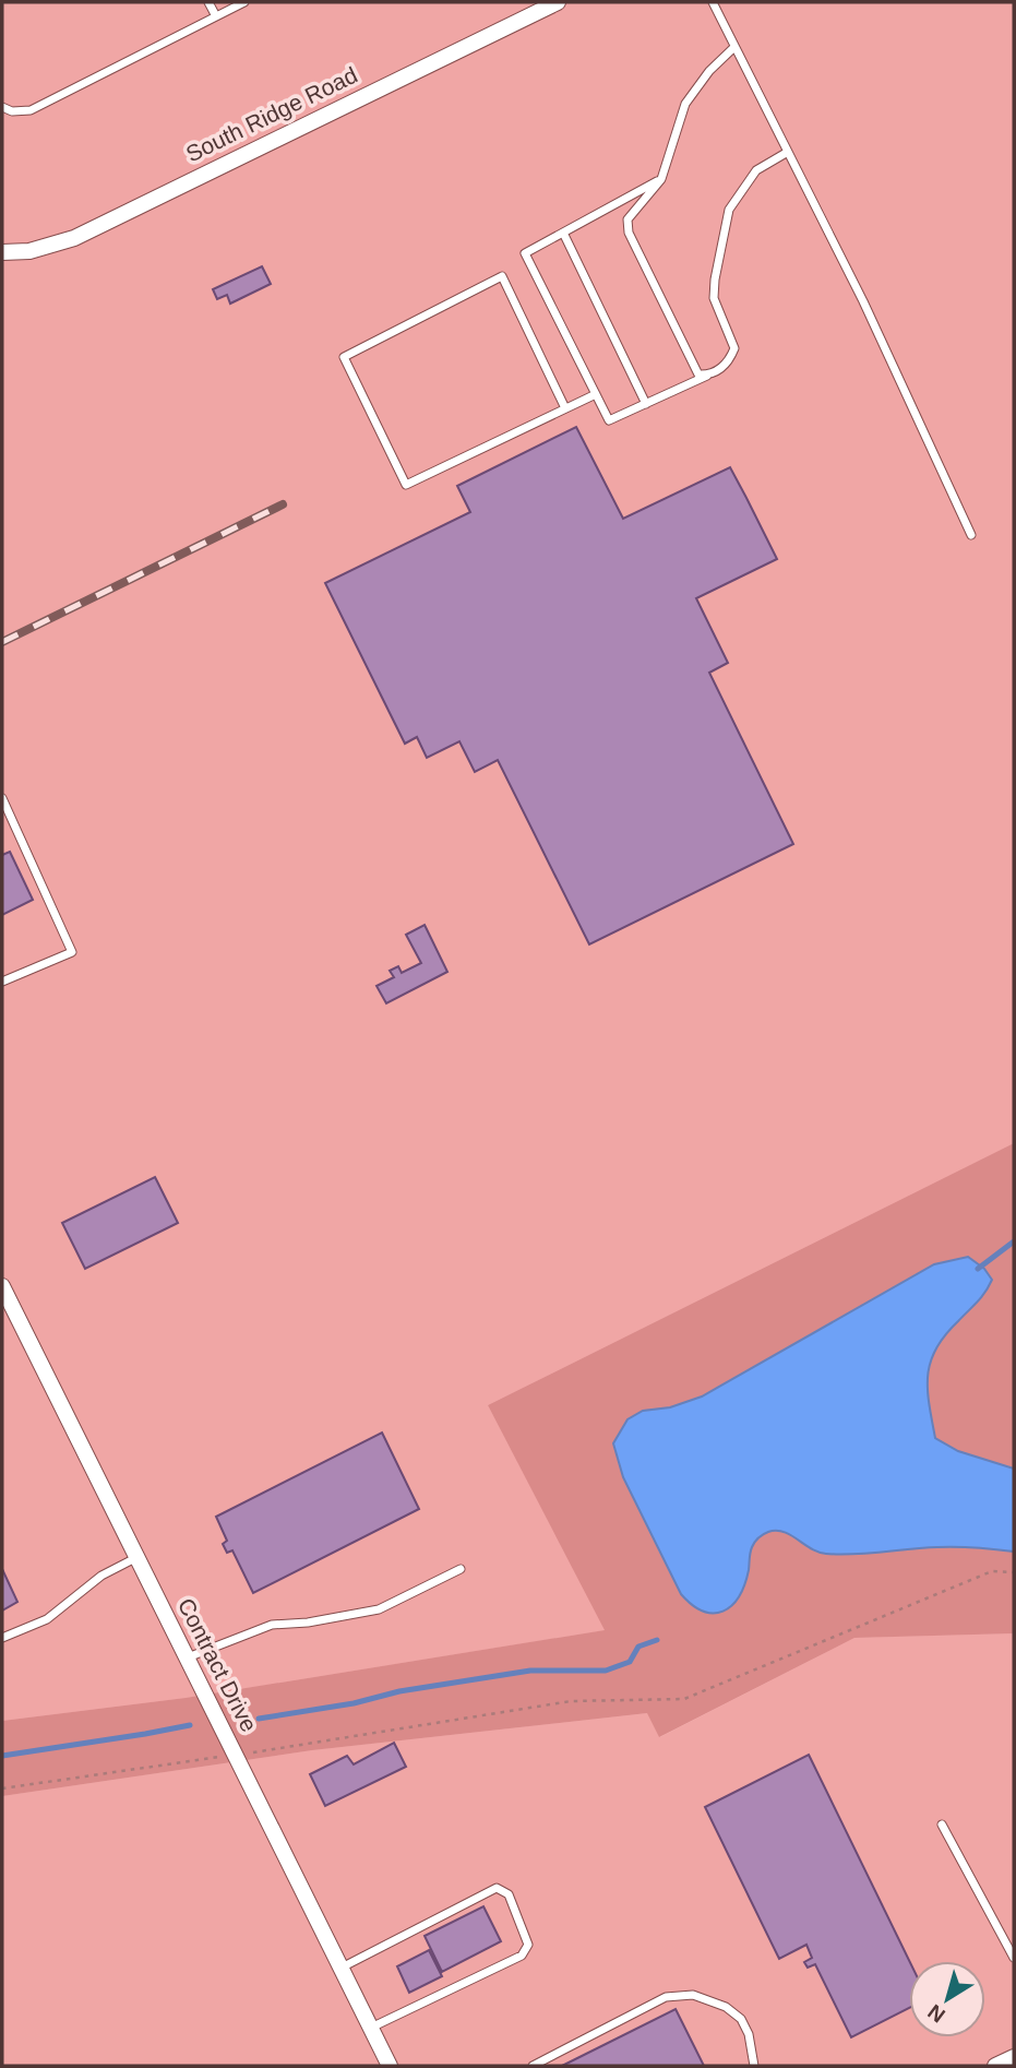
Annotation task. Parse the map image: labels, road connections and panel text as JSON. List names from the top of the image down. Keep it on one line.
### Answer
{"streets":{"street":["South Ridge Road","Contract Drive"]},"north":"bottom left"}
